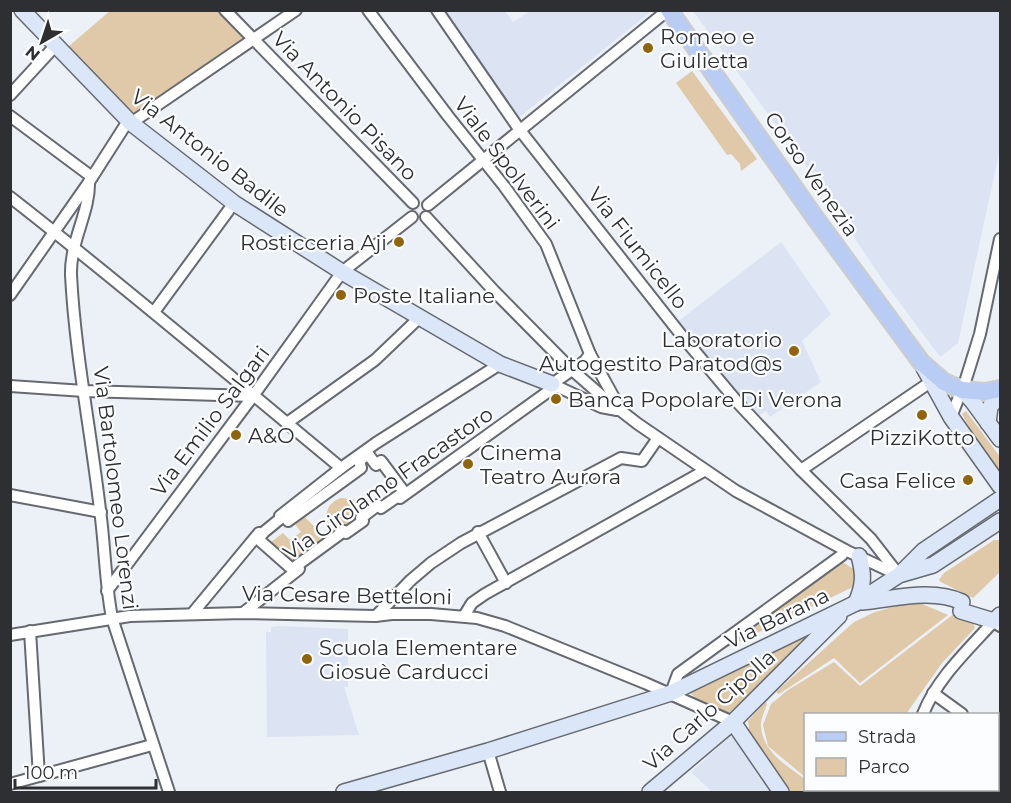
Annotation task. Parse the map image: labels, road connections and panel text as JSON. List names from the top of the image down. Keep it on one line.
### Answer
{"streets":{"main road":["Via Antonio Badile","Corso Venezia","Via Barana","Via Carlo Cipolla"],"street":["Via Antonio Pisano","Viale Spolverini","Via Fiumicello","Via Emilio Salgari","Via Girolamo Fracastoro","Via Bartolomeo Lorenzi","Via Cesare Betteloni"]},"crossings":[["Via Antonio Pisano","Via Emilio Salgari"],["Via Antonio Badile","Via Emilio Salgari"],["Via Antonio Badile","Via Girolamo Fracastoro"],["Viale Spolverini","Via Girolamo Fracastoro"],["Via Fiumicello","Via Barana"],["Via Emilio Salgari","Via Bartolomeo Lorenzi"],["Via Girolamo Fracastoro","Via Cesare Betteloni"],["Via Bartolomeo Lorenzi","Via Cesare Betteloni"],["Via Cesare Betteloni","Via Barana"],["Via Barana","Via Carlo Cipolla"]],"places":["Romeo e Giulietta","Rosticceria Aji","Poste Italiane","Laboratorio Autogestito Paratod@s","Banca Popolare Di Verona","PizziKotto","A&O","Cinema Teatro Aurora","Casa Felice","Scuola Elementare Giosuè Carducci"],"legend":["Strada","Parco"],"scale_bar":"100 m","north":"bottom left"}
